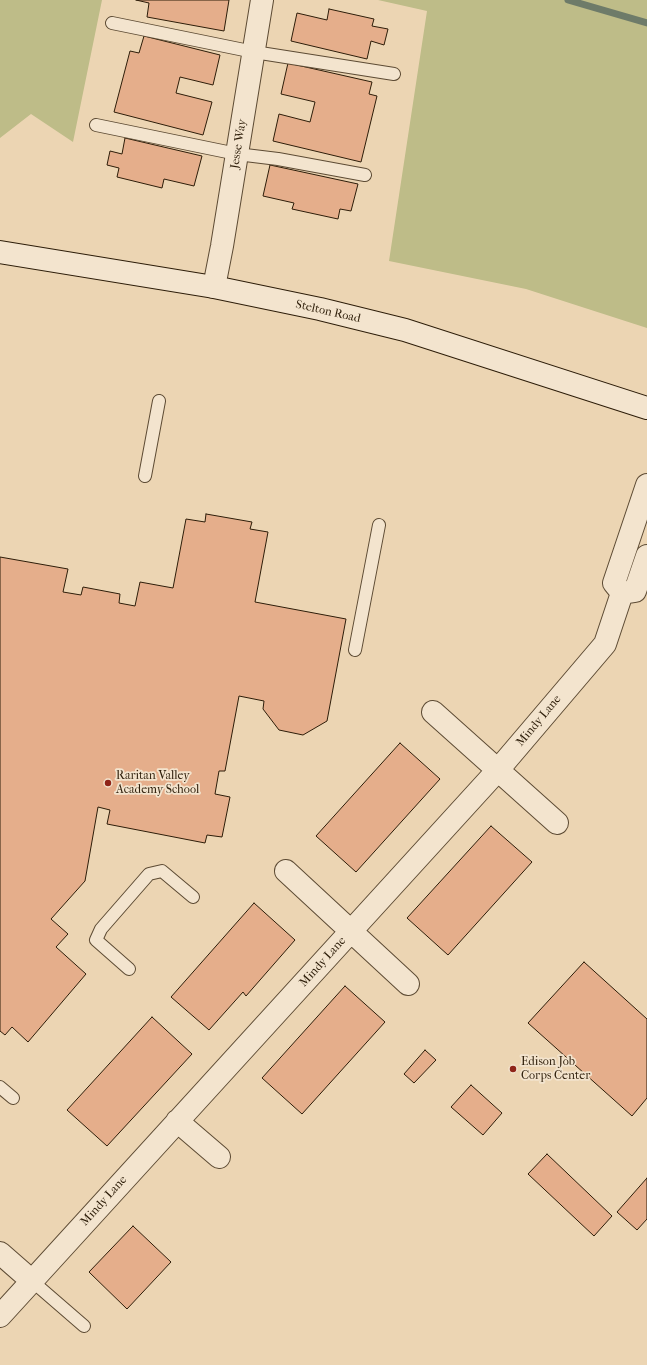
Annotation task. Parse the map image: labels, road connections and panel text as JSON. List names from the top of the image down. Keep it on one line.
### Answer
{"streets":{"street":["Jesse Way","Stelton Road","Mindy Lane"]},"crossings":[["Jesse Way","Stelton Road"]],"places":["Raritan Valley Academy School","Edison Job Corps Center"]}
